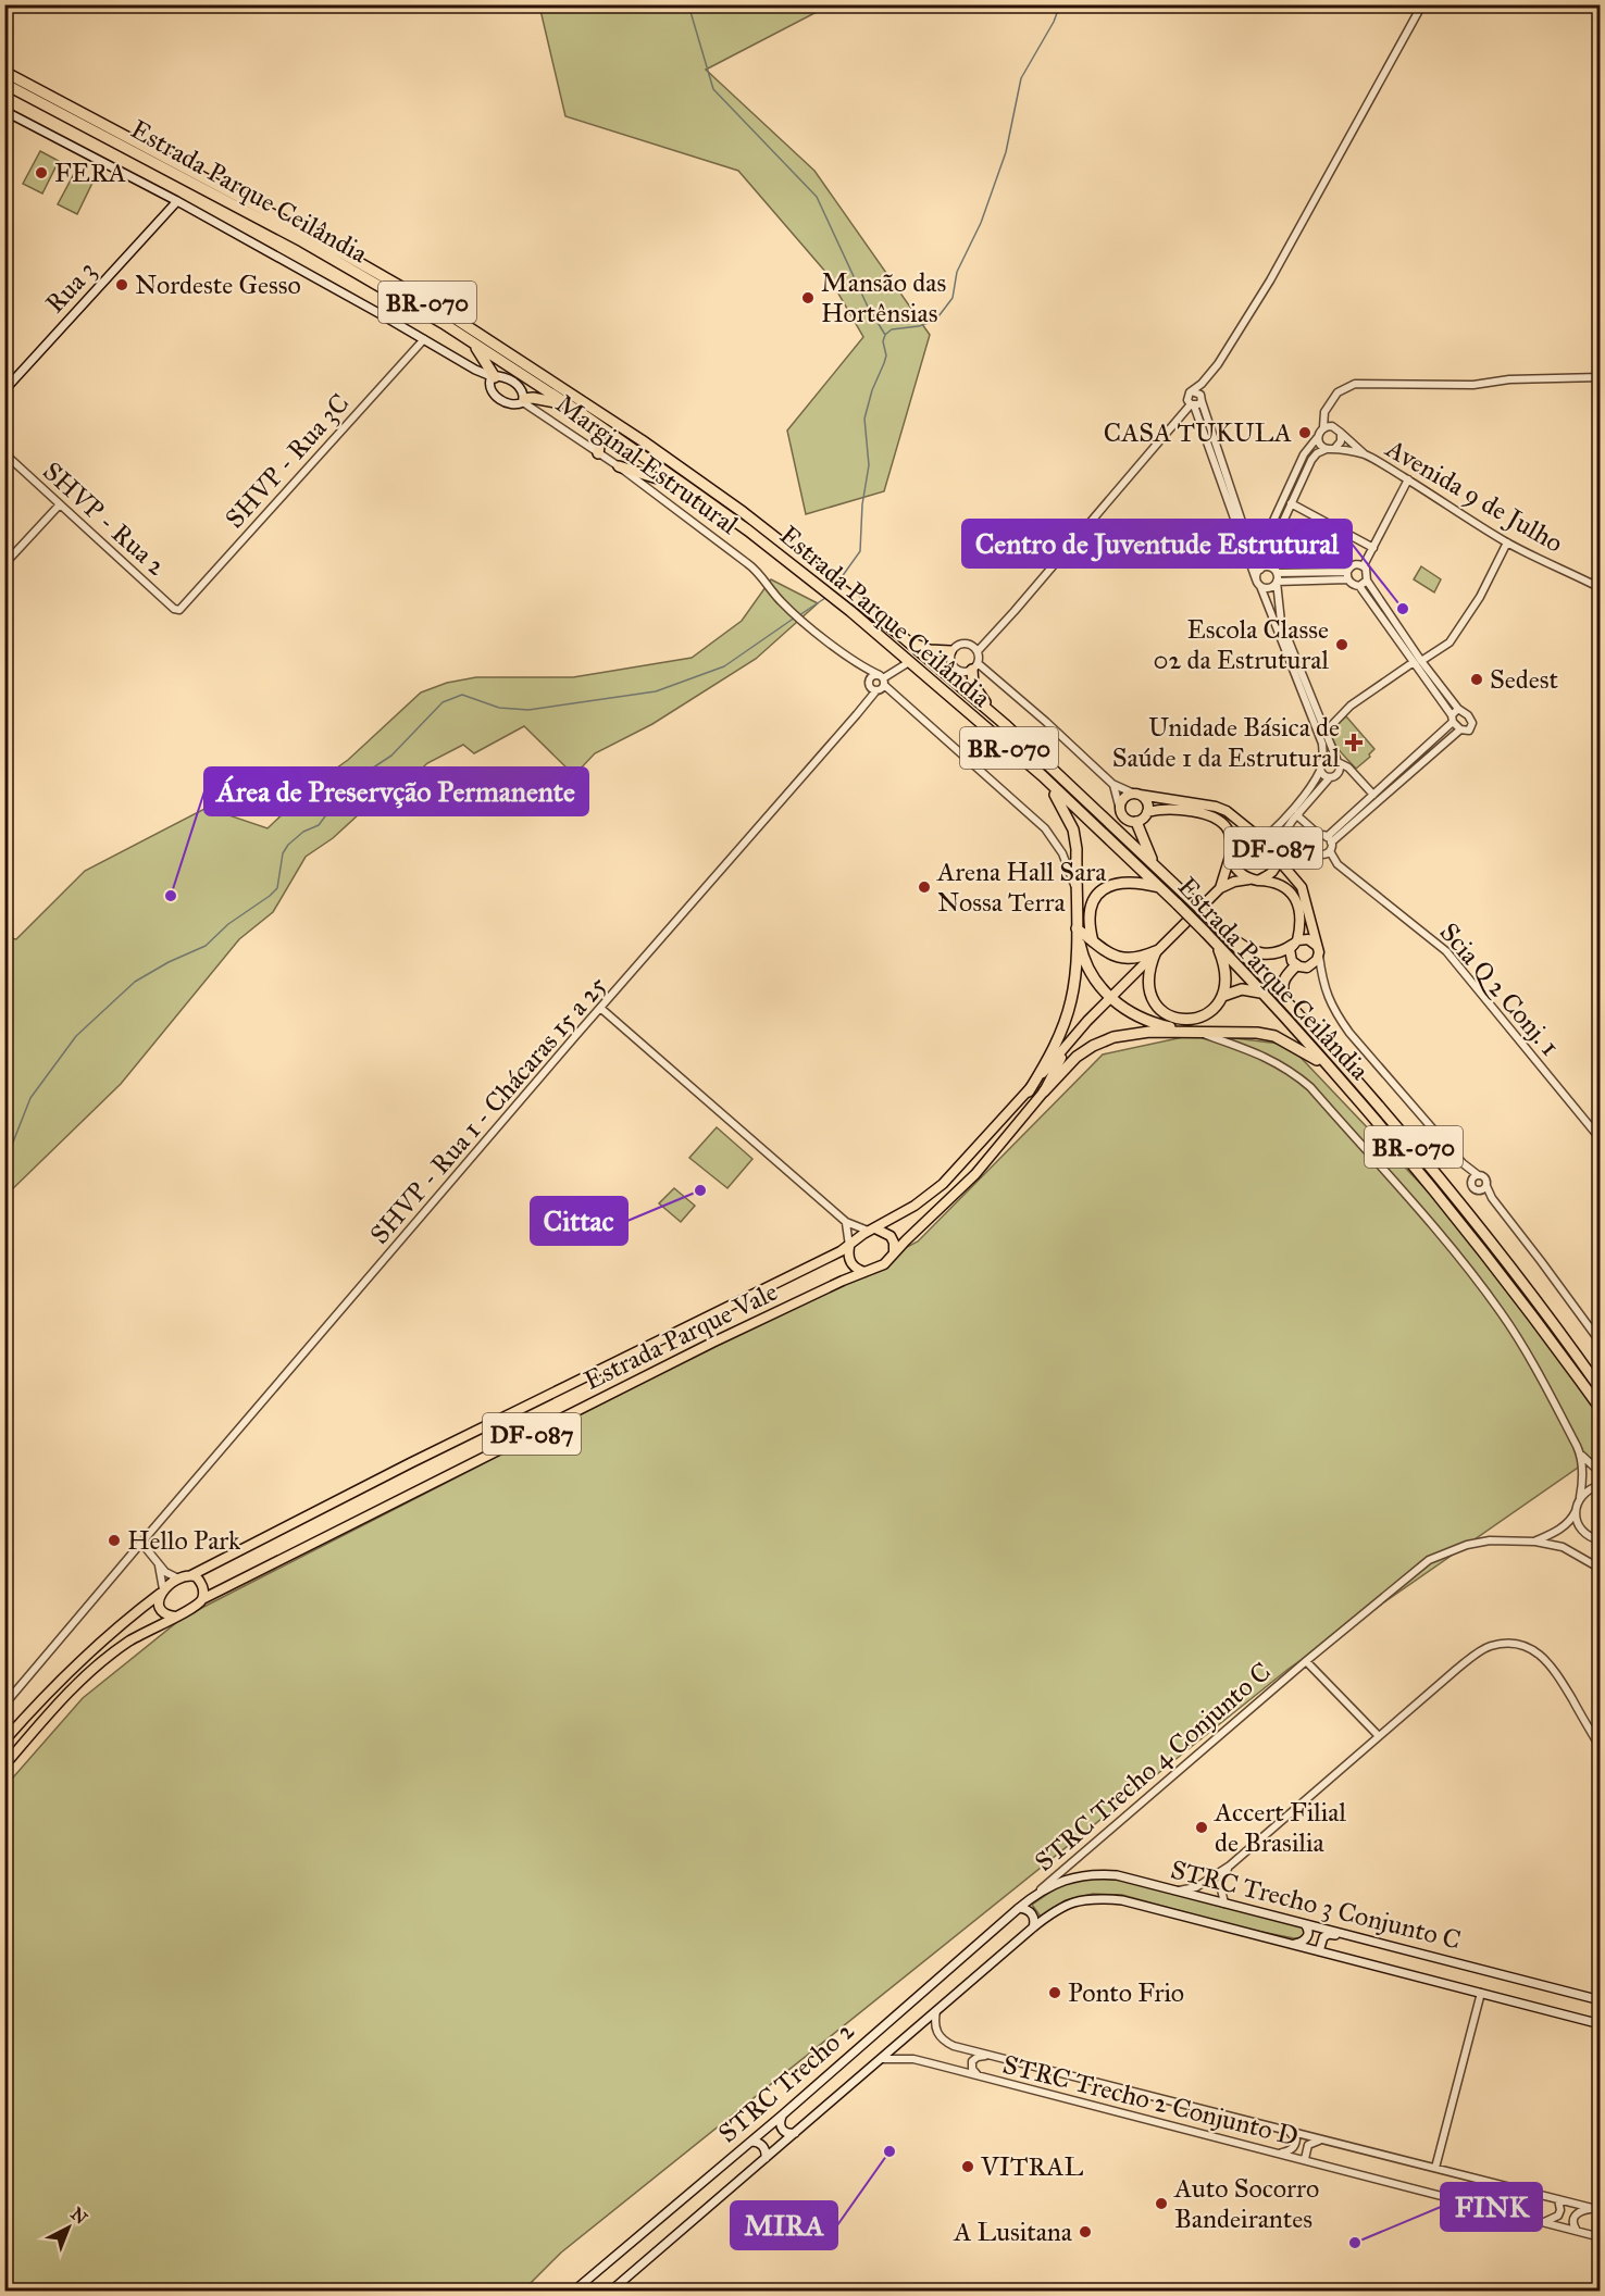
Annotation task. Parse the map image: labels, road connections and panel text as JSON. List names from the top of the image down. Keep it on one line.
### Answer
{"streets":{"highway":["Estrada Parque Ceilândia","BR-070"],"main road":["Rua 3","DF-087","Estrada Parque Vale","STRC Trecho 3 Conjunto C","STRC Trecho 2"],"street":["SHVP - Rua 3C","Marginal Estrutural","Avenida 9 de Julho","SHVP - Rua 2","Scia Q 2 Conj. 1","SHVP - Rua 1 - Chácaras 15 a 25","STRC Trecho 4 Conjunto C","STRC Trecho 2 Conjunto D"]},"crossings":[["SHVP - Rua 3C","SHVP - Rua 2"],["DF-087","Estrada Parque Vale"],["STRC Trecho 4 Conjunto C","STRC Trecho 3 Conjunto C"],["STRC Trecho 4 Conjunto C","STRC Trecho 2"],["STRC Trecho 3 Conjunto C","STRC Trecho 2"],["STRC Trecho 2","STRC Trecho 2 Conjunto D"]],"places":{"other":["FERA","Nordeste Gesso","Mansão das Hortênsias","CASA TUKULA","Centro de Juventude Estrutural","Escola Classe 02 da Estrutural","Sedest","Arena Hall Sara Nossa Terra","Área de Preservção Permanente","Cittac","Hello Park","Accert Filial de Brasilia","Ponto Frio","MIRA","VITRAL","Auto Socorro Bandeirantes","A Lusitana","FINK"],"health":["Unidade Básica de Saúde 1 da Estrutural"]},"north":"top right"}
